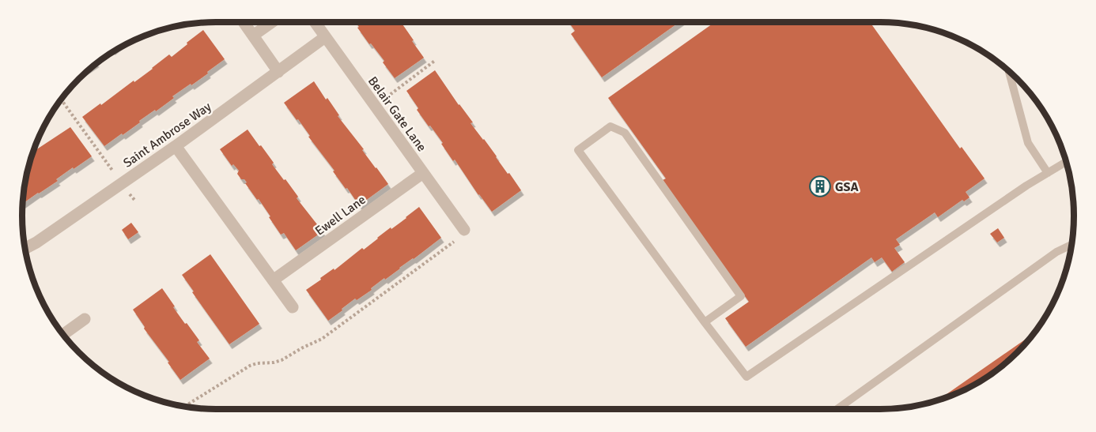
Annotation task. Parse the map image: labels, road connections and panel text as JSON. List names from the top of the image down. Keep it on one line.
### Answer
{"streets":{"street":["Belair Gate Lane","Saint Ambrose Way","Ewell Lane"]},"crossings":[["Belair Gate Lane","Saint Ambrose Way"],["Belair Gate Lane","Ewell Lane"]],"places":{"building":["GSA"]}}
